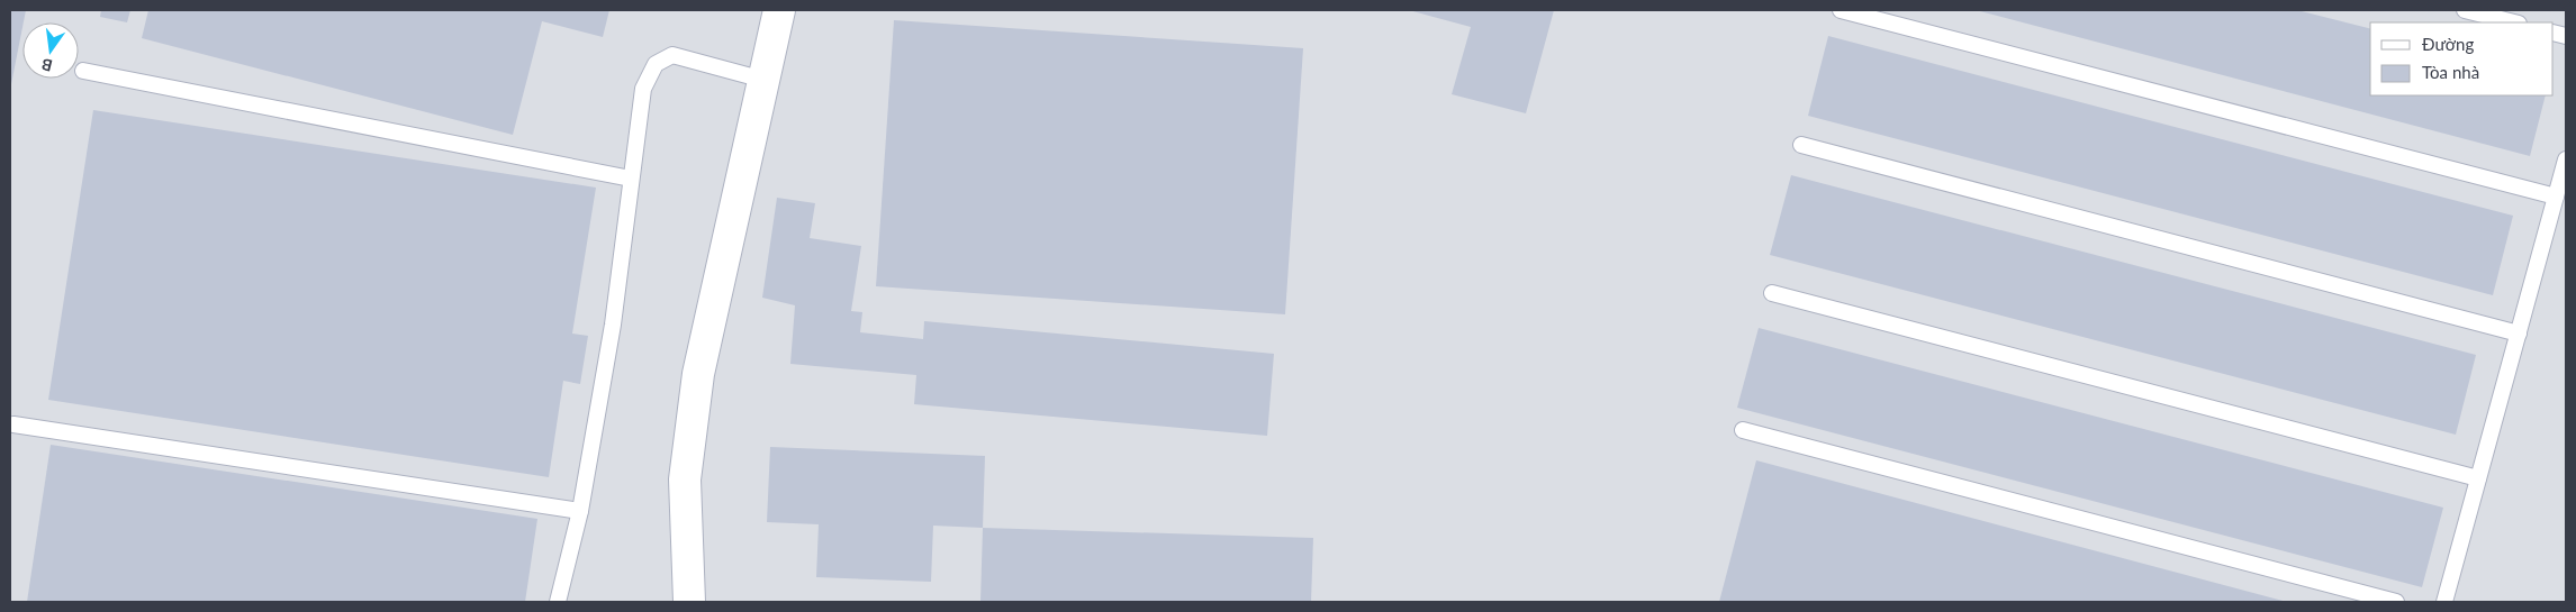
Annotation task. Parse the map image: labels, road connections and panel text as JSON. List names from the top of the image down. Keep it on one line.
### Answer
{"legend":["Đường","Tòa nhà"],"north":"bottom"}
